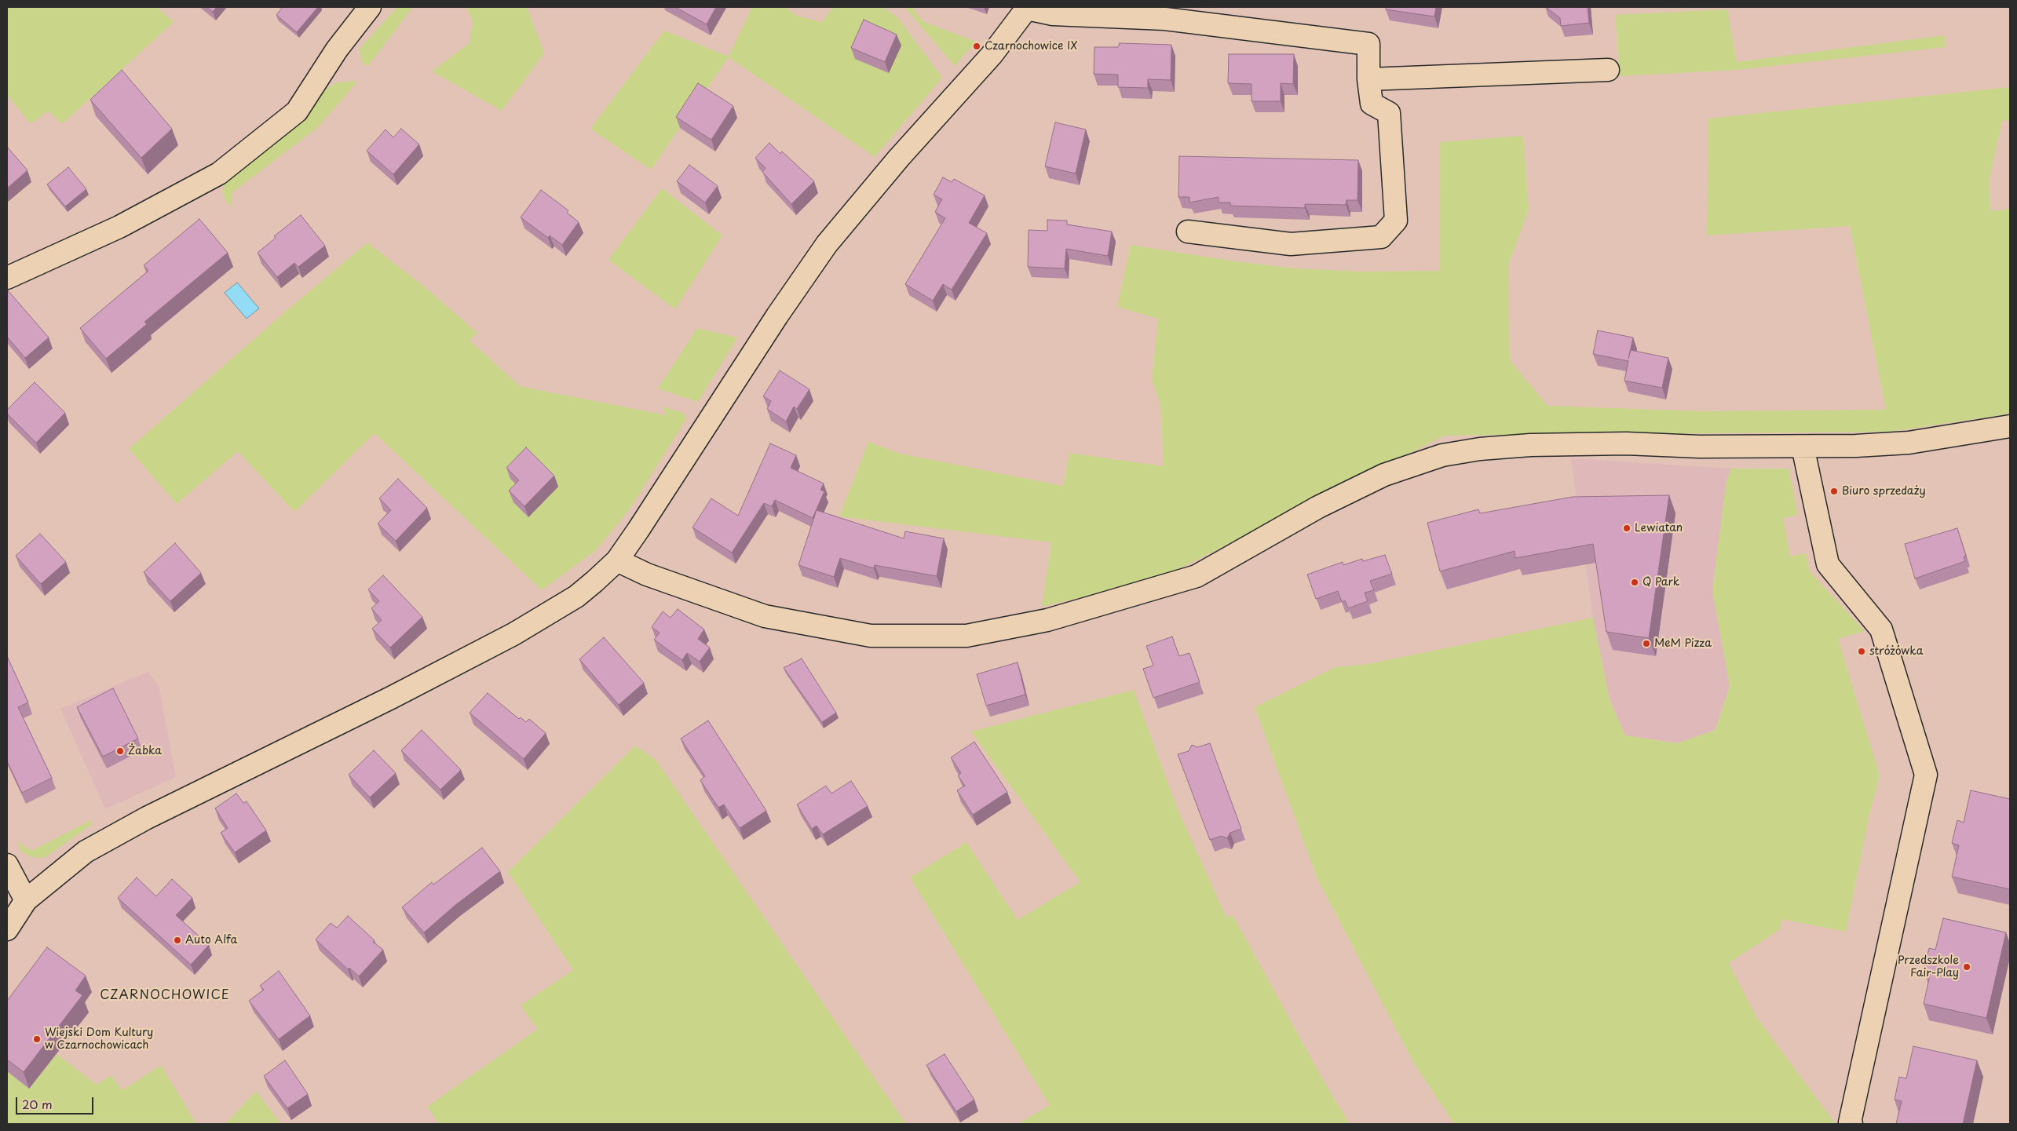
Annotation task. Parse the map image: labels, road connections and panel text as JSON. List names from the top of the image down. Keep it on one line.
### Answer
{"districts":["CZARNOCHOWICE"],"places":["Czarnochowice IX","Biuro sprzedaży","Lewiatan","Q Park","MeM Pizza","stróżówka","Żabka","Auto Alfa","Przedszkole Fair-Play","Wiejski Dom Kultury w Czarnochowicach"],"scale_bar":"20 m"}
